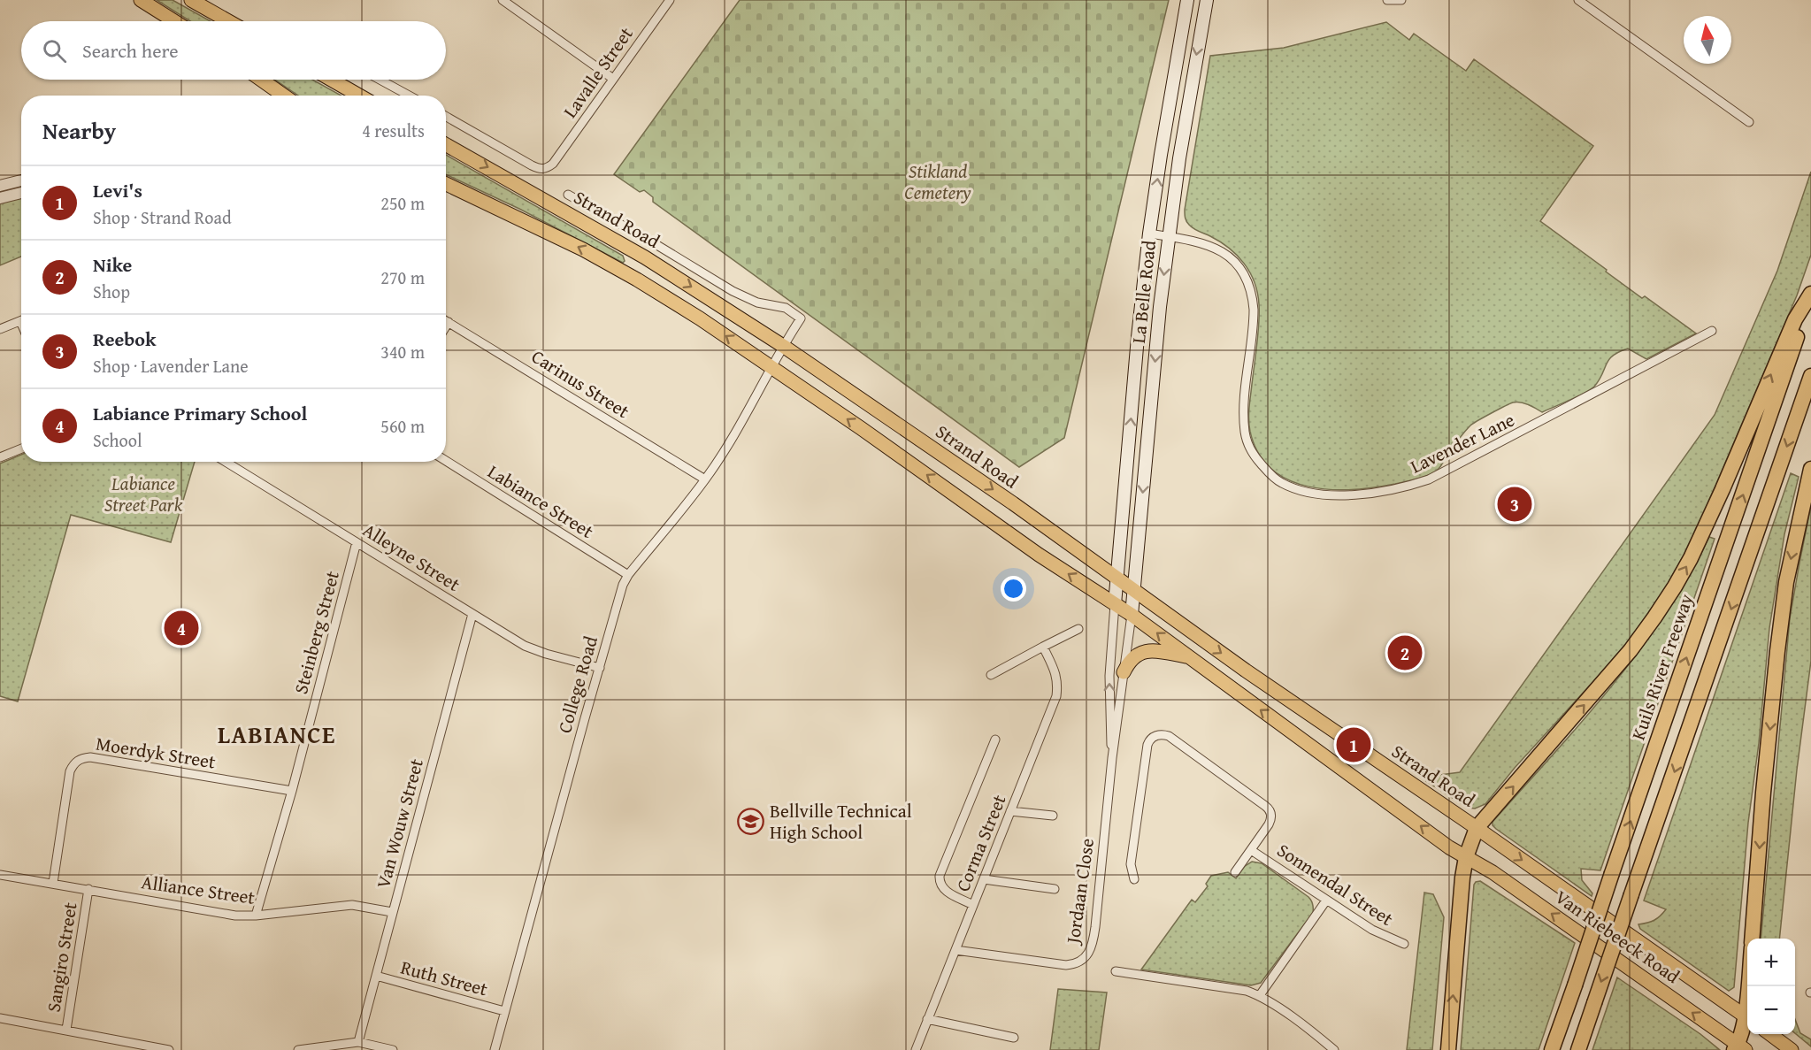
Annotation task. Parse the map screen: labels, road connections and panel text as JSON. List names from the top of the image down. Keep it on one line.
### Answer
{"streets":{"highway":["Kuils River Freeway"],"main road":["Strand Road","La Belle Road","Van Riebeeck Road"],"street":["Lavalle Street","Carinus Street","Lavender Lane","Labiance Street","Alleyne Street","Steinberg Street","College Road","Moerdyk Street","Van Wouw Street","Corma Street","Sonnendal Street","Alliance Street","Jordaan Close","Sangiro Street","Ruth Street"]},"crossings":[["Strand Road","La Belle Road"],["Strand Road","College Road"],["Strand Road","Van Riebeeck Road"],["La Belle Road","Lavender Lane"],["La Belle Road","Jordaan Close"],["Carinus Street","College Road"],["Labiance Street","College Road"],["Alleyne Street","Steinberg Street"],["Alleyne Street","College Road"],["Alleyne Street","Van Wouw Street"],["Steinberg Street","Moerdyk Street"],["Steinberg Street","Alliance Street"],["College Road","Ruth Street"],["Moerdyk Street","Alliance Street"],["Van Wouw Street","Alliance Street"],["Van Wouw Street","Ruth Street"],["Corma Street","Jordaan Close"],["Alliance Street","Sangiro Street"]],"districts":["LABIANCE"],"parks":["Stikland Cemetery","Labiance Street Park"],"places":{"school or university":["Bellville Technical High School"]},"north":"top","page":{"search":"Search here","heading":["Nearby","4 results"],"list":[{"mark":"1","name":"Levi's","note":"Shop · Strand Road","value":"250 m"},{"mark":"2","name":"Nike","note":"Shop","value":"270 m"},{"mark":"3","name":"Reebok","note":"Shop · Lavender Lane","value":"340 m"},{"mark":"4","name":"Labiance Primary School","note":"School","value":"560 m"}],"pins":["3","4","2","1"],"map_buttons":["+","−"]}}
